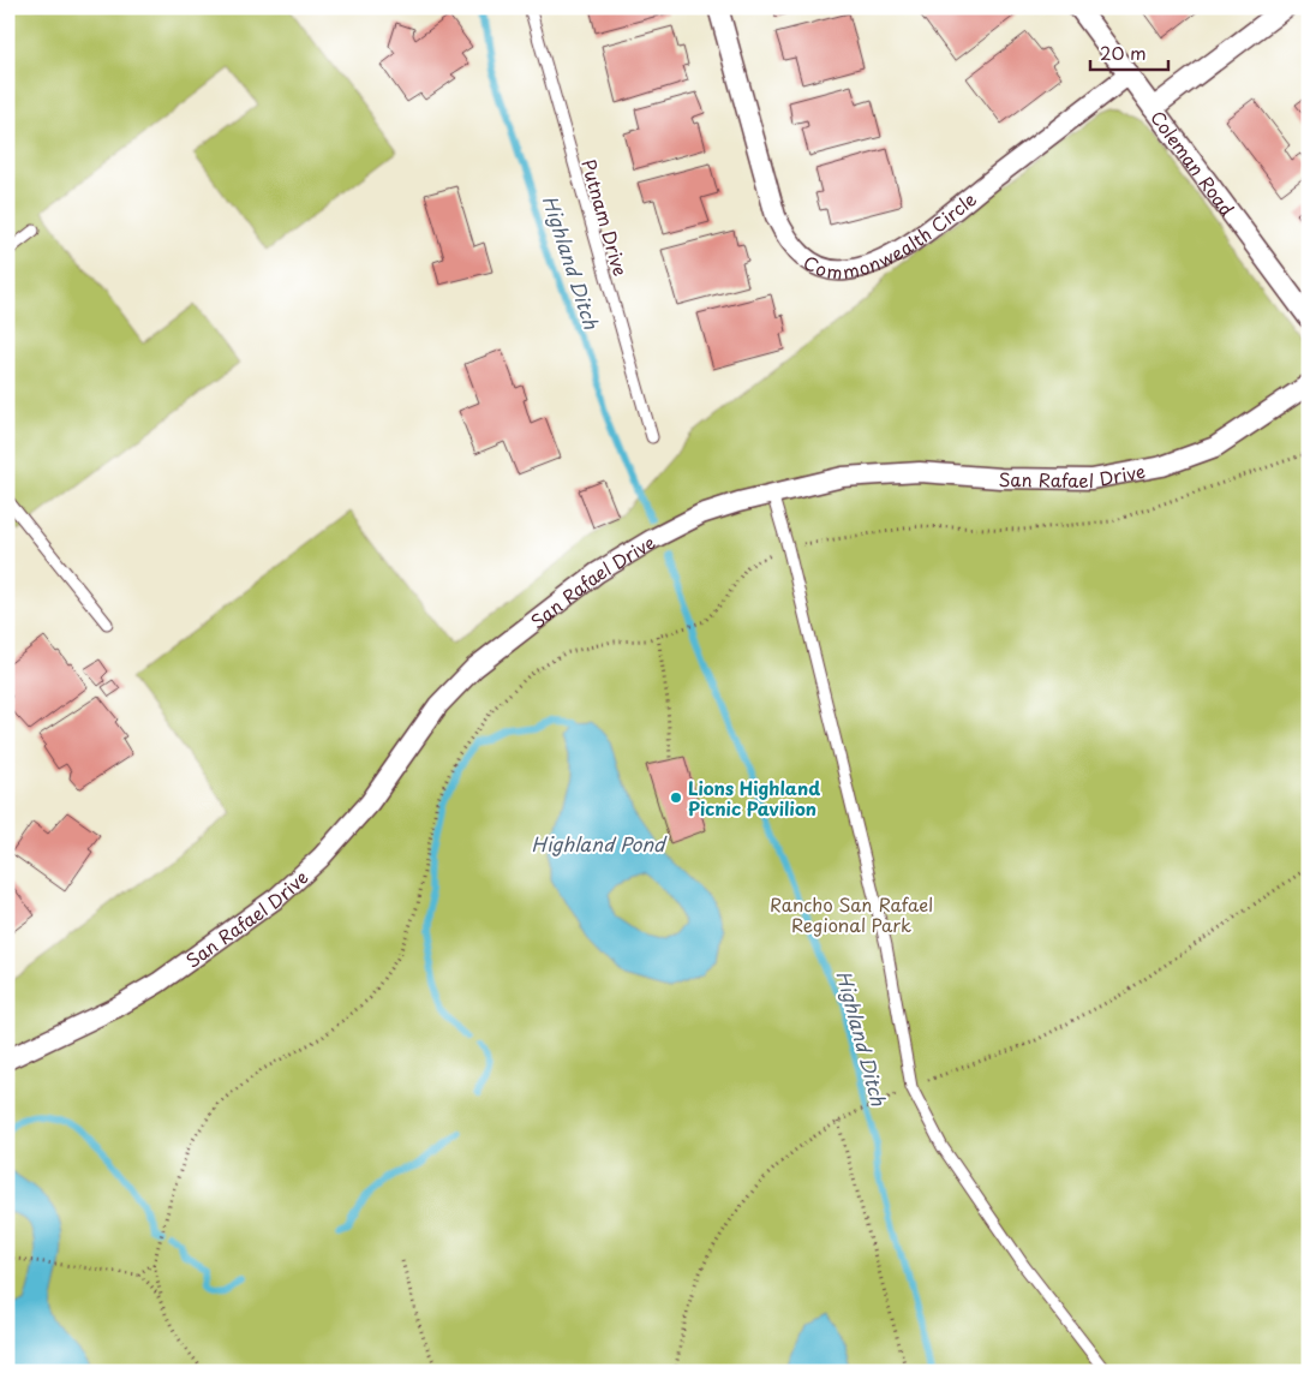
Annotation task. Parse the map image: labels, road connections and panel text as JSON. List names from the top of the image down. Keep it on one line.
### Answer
{"streets":{"street":["Coleman Road","Commonwealth Circle","San Rafael Drive"],"lane":["Putnam Drive"]},"crossings":[["Coleman Road","Commonwealth Circle"]],"water":["Highland Ditch","Highland Pond"],"parks":["Rancho San Rafael Regional Park"],"places":["Lions Highland Picnic Pavilion"],"scale_bar":"20 m"}
